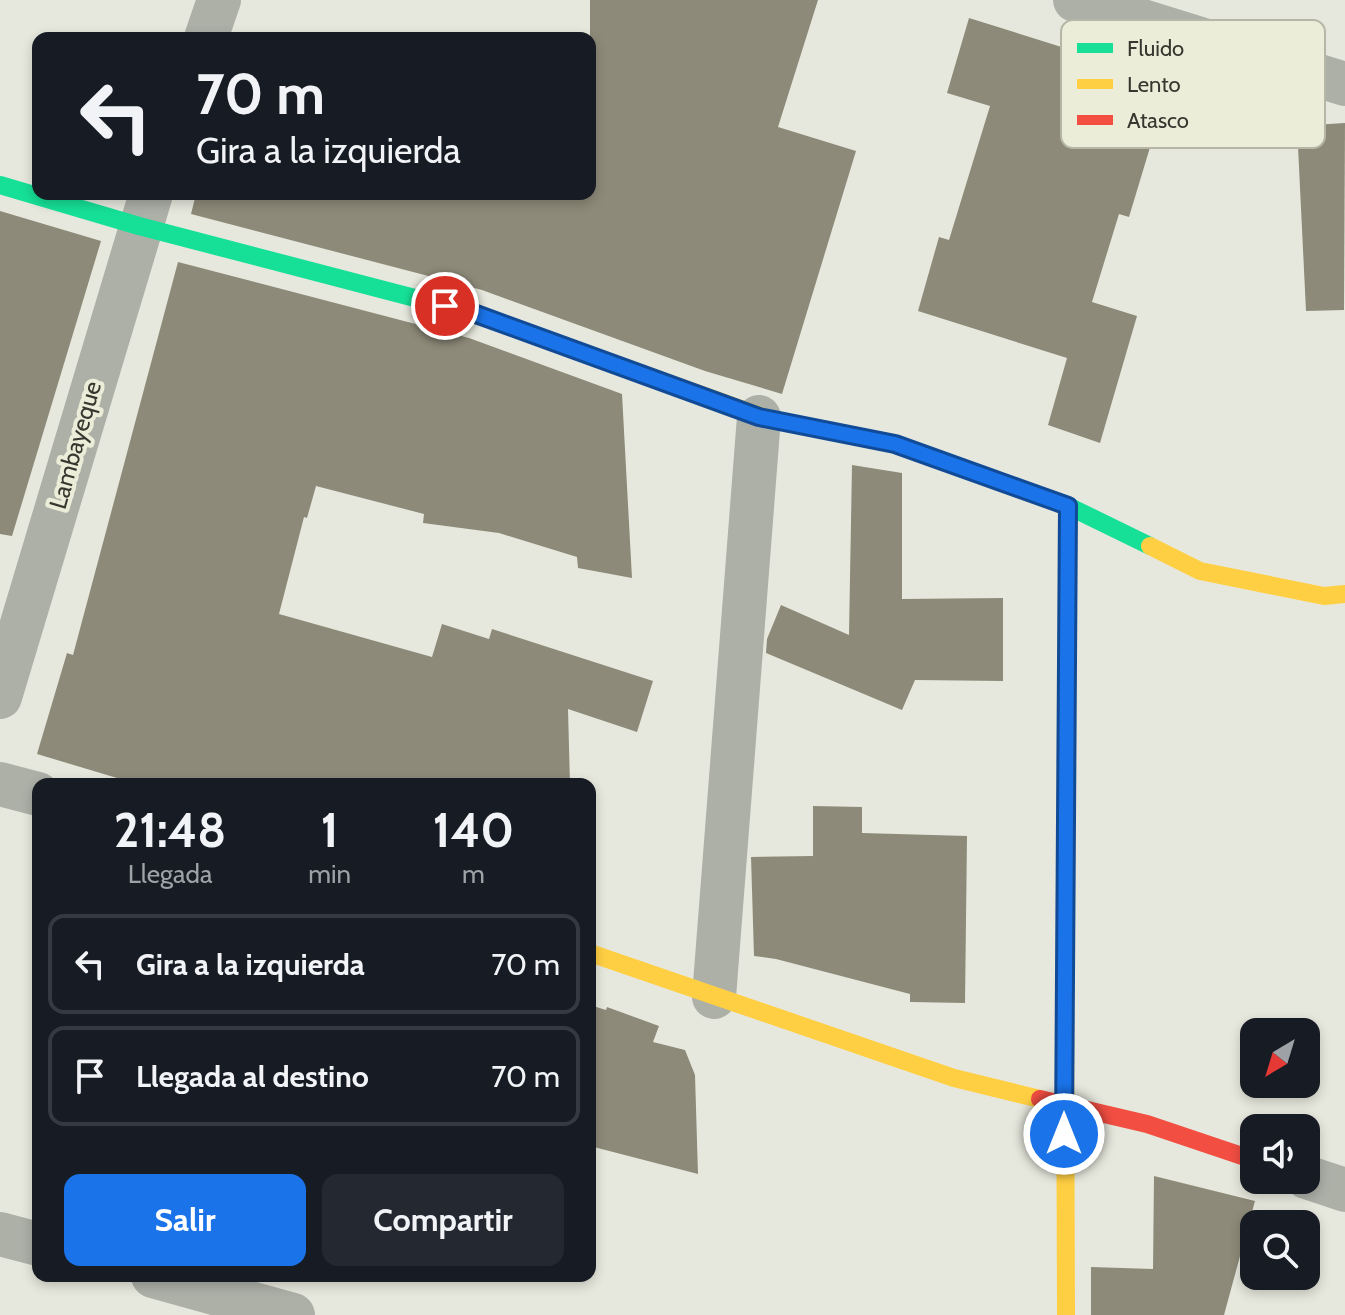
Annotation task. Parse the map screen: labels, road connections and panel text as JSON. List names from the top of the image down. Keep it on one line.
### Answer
{"streets":{"street":["Lambayeque"]},"legend":["Fluido","Lento","Atasco"],"north":"bottom left","page":{"turn":["70 m","Gira a la izquierda"],"eta":["21:48","Llegada","1","min","140","m"],"list":[{"name":"Gira a la izquierda","value":"70 m"},{"name":"Llegada al destino","value":"70 m"}],"buttons":["Salir","Compartir"]}}
